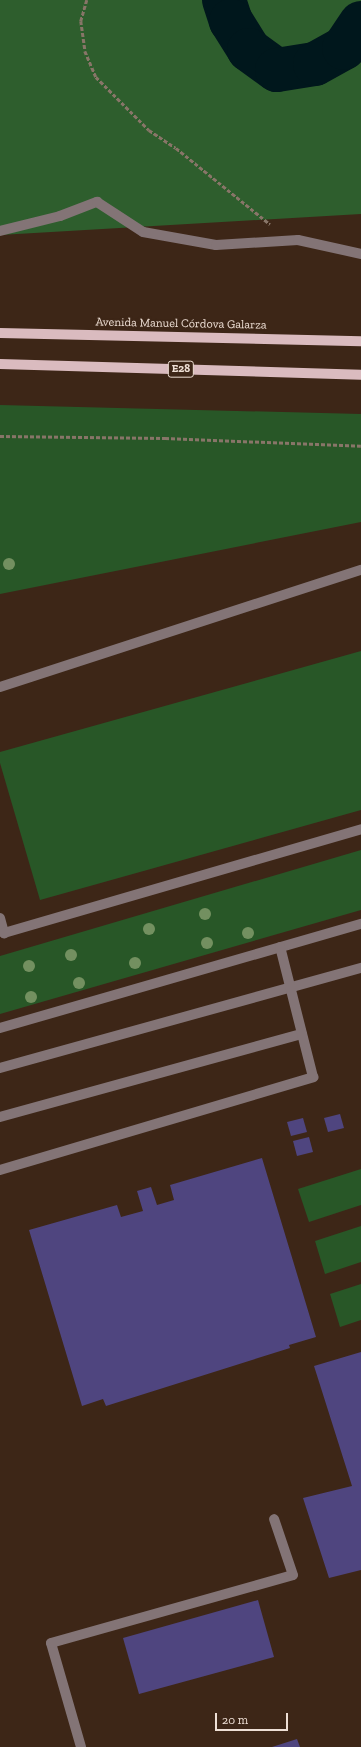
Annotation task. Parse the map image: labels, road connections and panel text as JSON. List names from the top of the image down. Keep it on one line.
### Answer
{"streets":{"main road":["Avenida Manuel Córdova Galarza","E28"]},"scale_bar":"20 m"}
